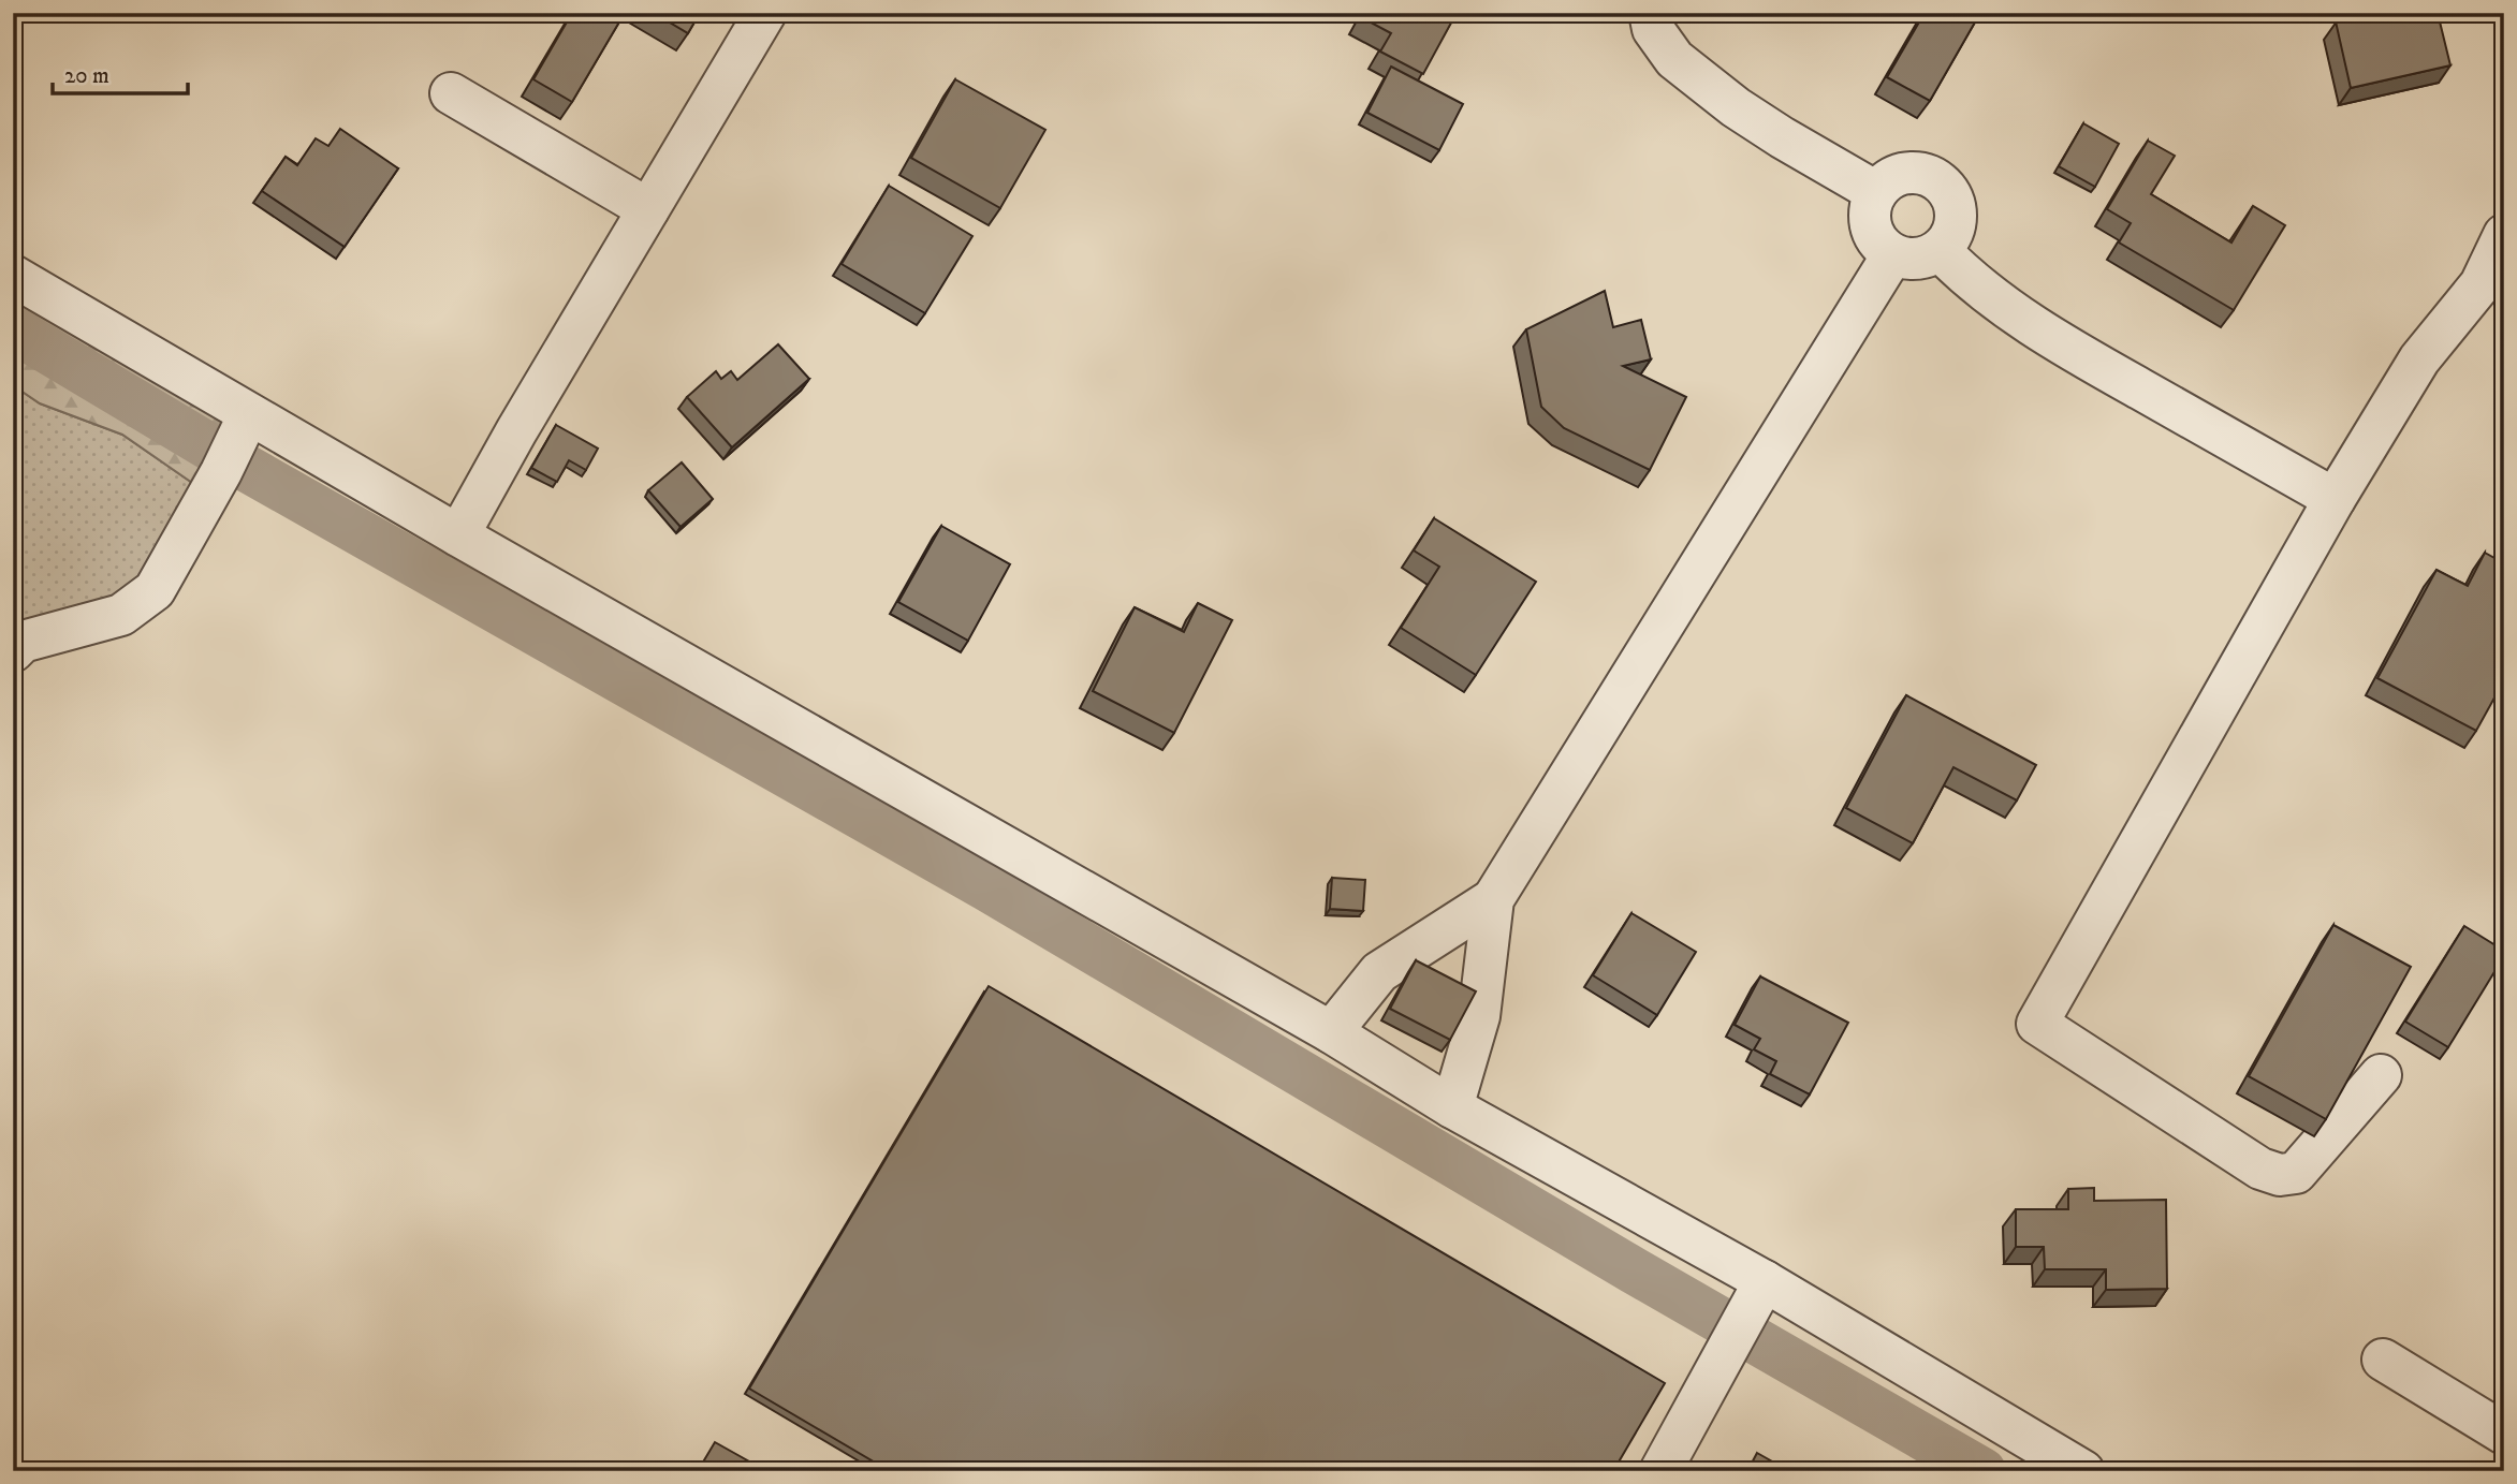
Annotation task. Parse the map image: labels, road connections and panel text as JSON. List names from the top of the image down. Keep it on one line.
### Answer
{"scale_bar":"20 m"}
